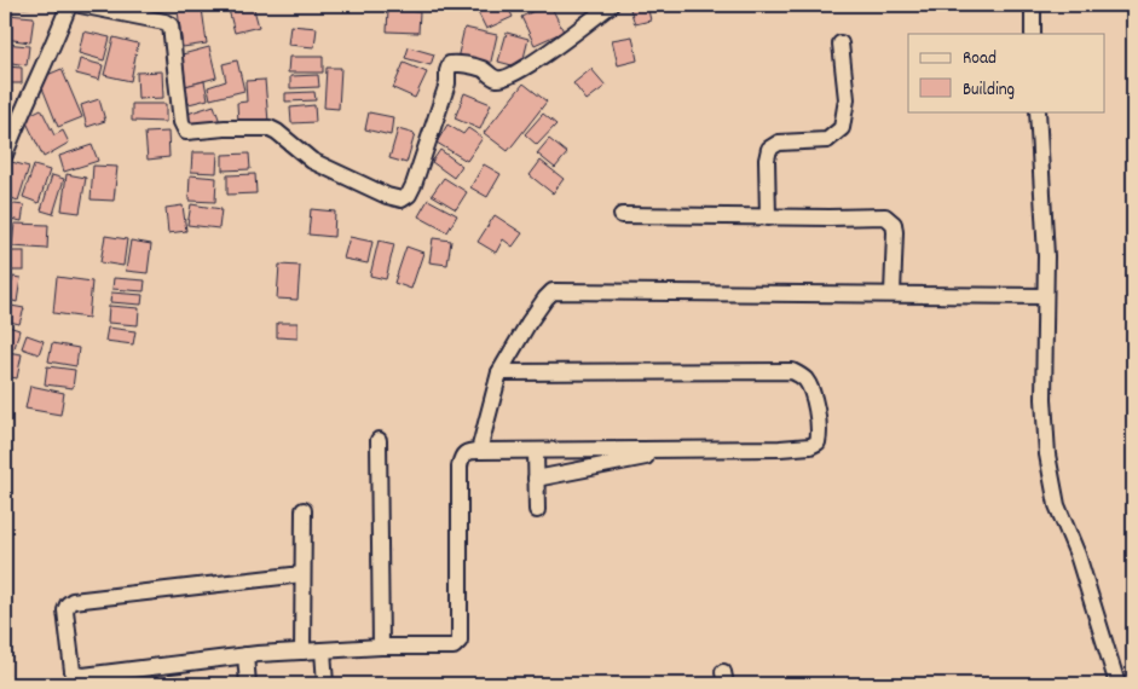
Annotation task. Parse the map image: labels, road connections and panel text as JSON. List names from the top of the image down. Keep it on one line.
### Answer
{"legend":["Road","Building"]}
